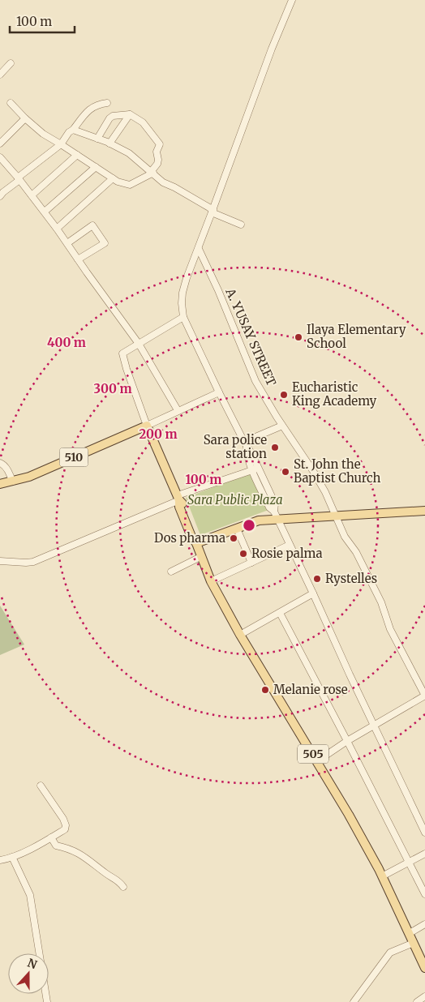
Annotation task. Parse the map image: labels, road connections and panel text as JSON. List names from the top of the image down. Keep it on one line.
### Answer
{"streets":{"main road":["510","505"],"street":["A. YUSAY STREET"]},"parks":["Sara Public Plaza"],"places":["Ilaya Elementary School","Eucharistic King Academy","Sara police station","St. John the Baptist Church","Dos pharma","Rosie palma","Rystelles","Melanie rose"],"scale_bar":"100 m","north":"top","rings":["400 m","300 m","200 m","100 m"]}
